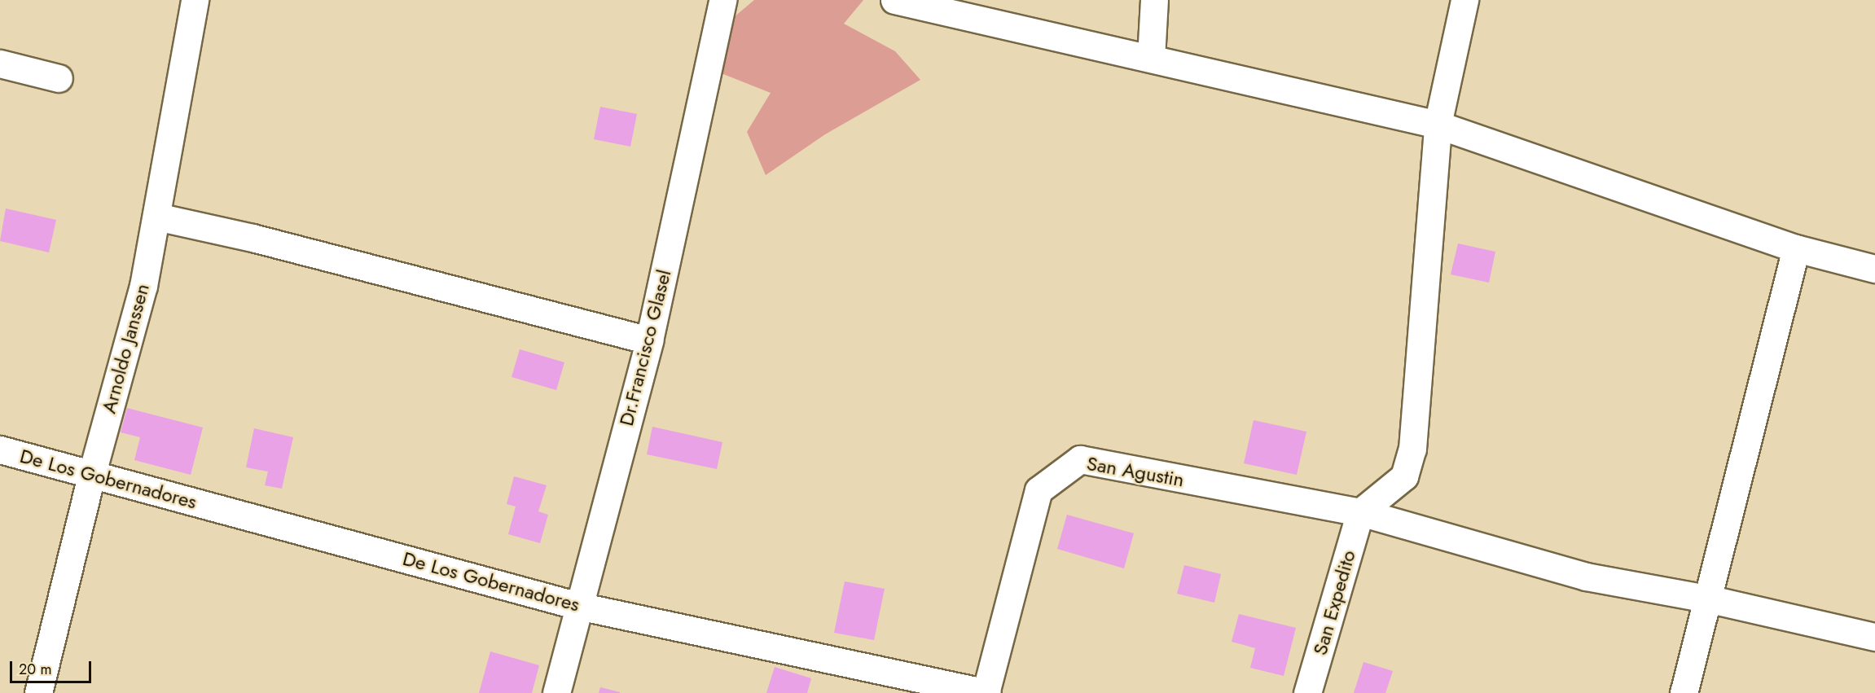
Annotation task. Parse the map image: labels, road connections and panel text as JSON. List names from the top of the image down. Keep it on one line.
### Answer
{"streets":{"street":["Dr.Francisco Glasel","Arnoldo Janssen","San Agustin","De Los Gobernadores","San Expedito"]},"crossings":[["Dr.Francisco Glasel","De Los Gobernadores"],["Arnoldo Janssen","De Los Gobernadores"],["San Agustin","De Los Gobernadores"],["San Agustin","San Expedito"]],"scale_bar":"20 m"}
